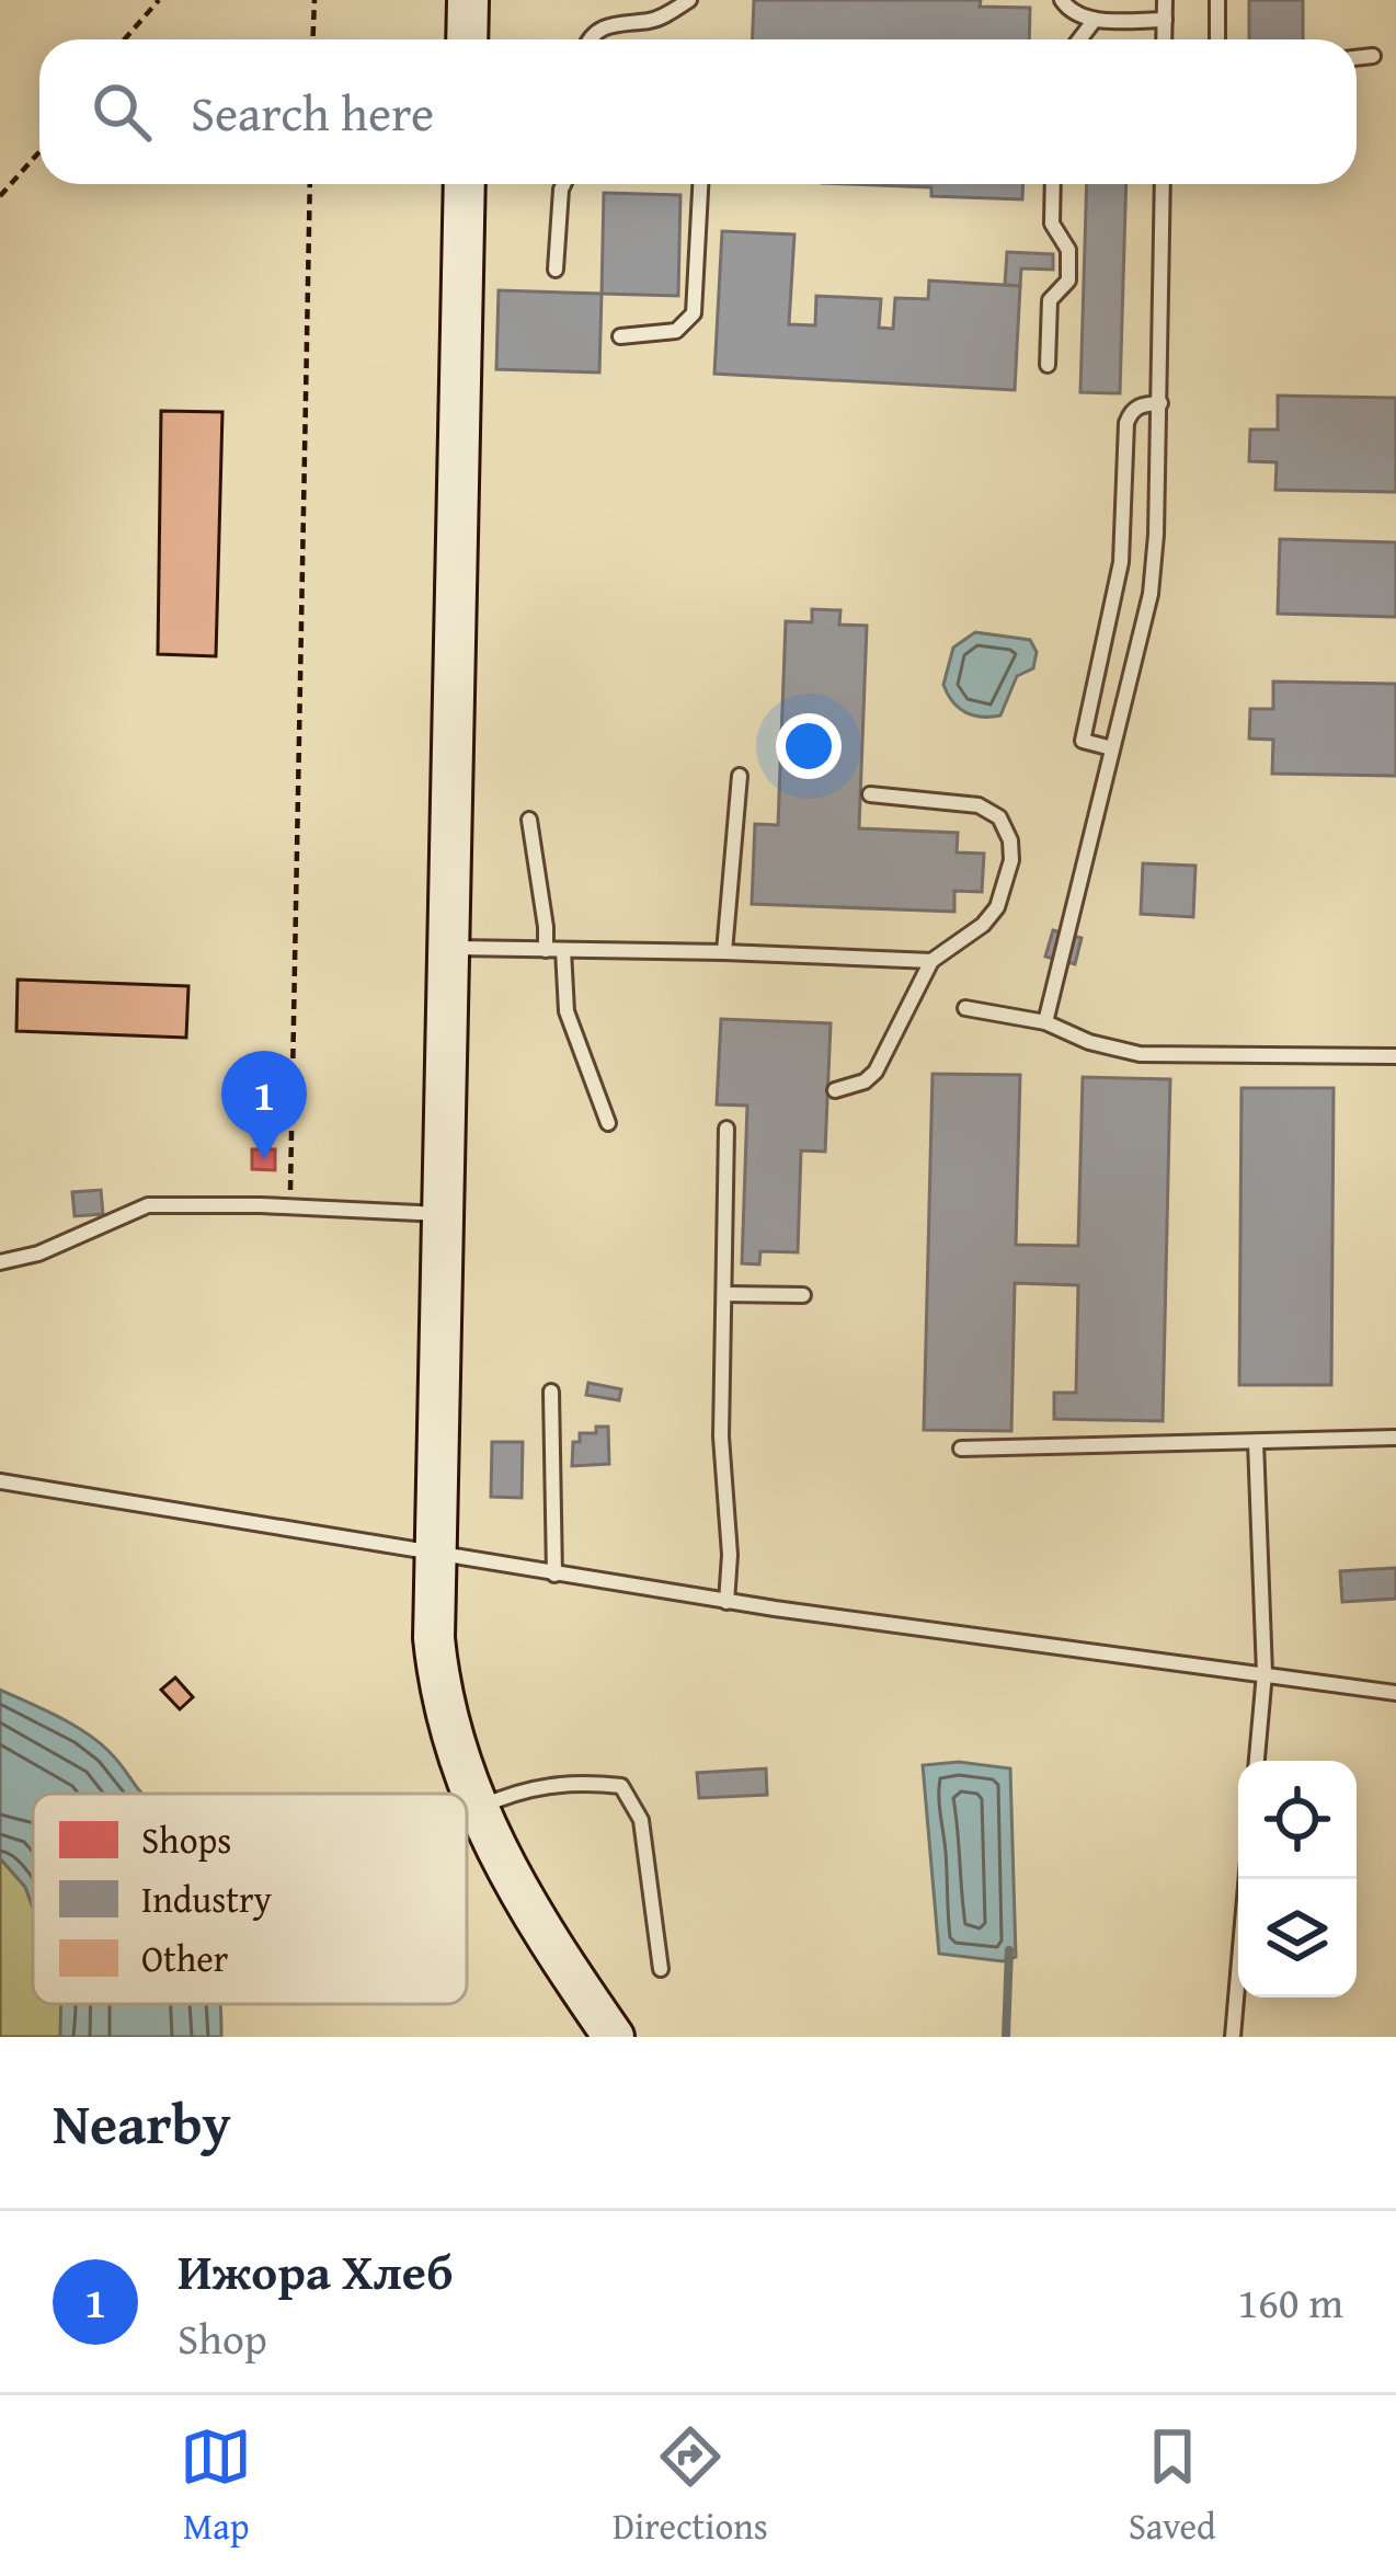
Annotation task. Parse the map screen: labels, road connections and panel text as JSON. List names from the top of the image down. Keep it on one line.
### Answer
{"legend":["Shops","Industry","Other"],"page":{"search":"Search here","pins":"1","heading":"Nearby","list":[{"mark":"1","name":"Ижора Хлеб","note":"Shop","value":"160 m"}],"nav":["Map","Directions","Saved"]}}
